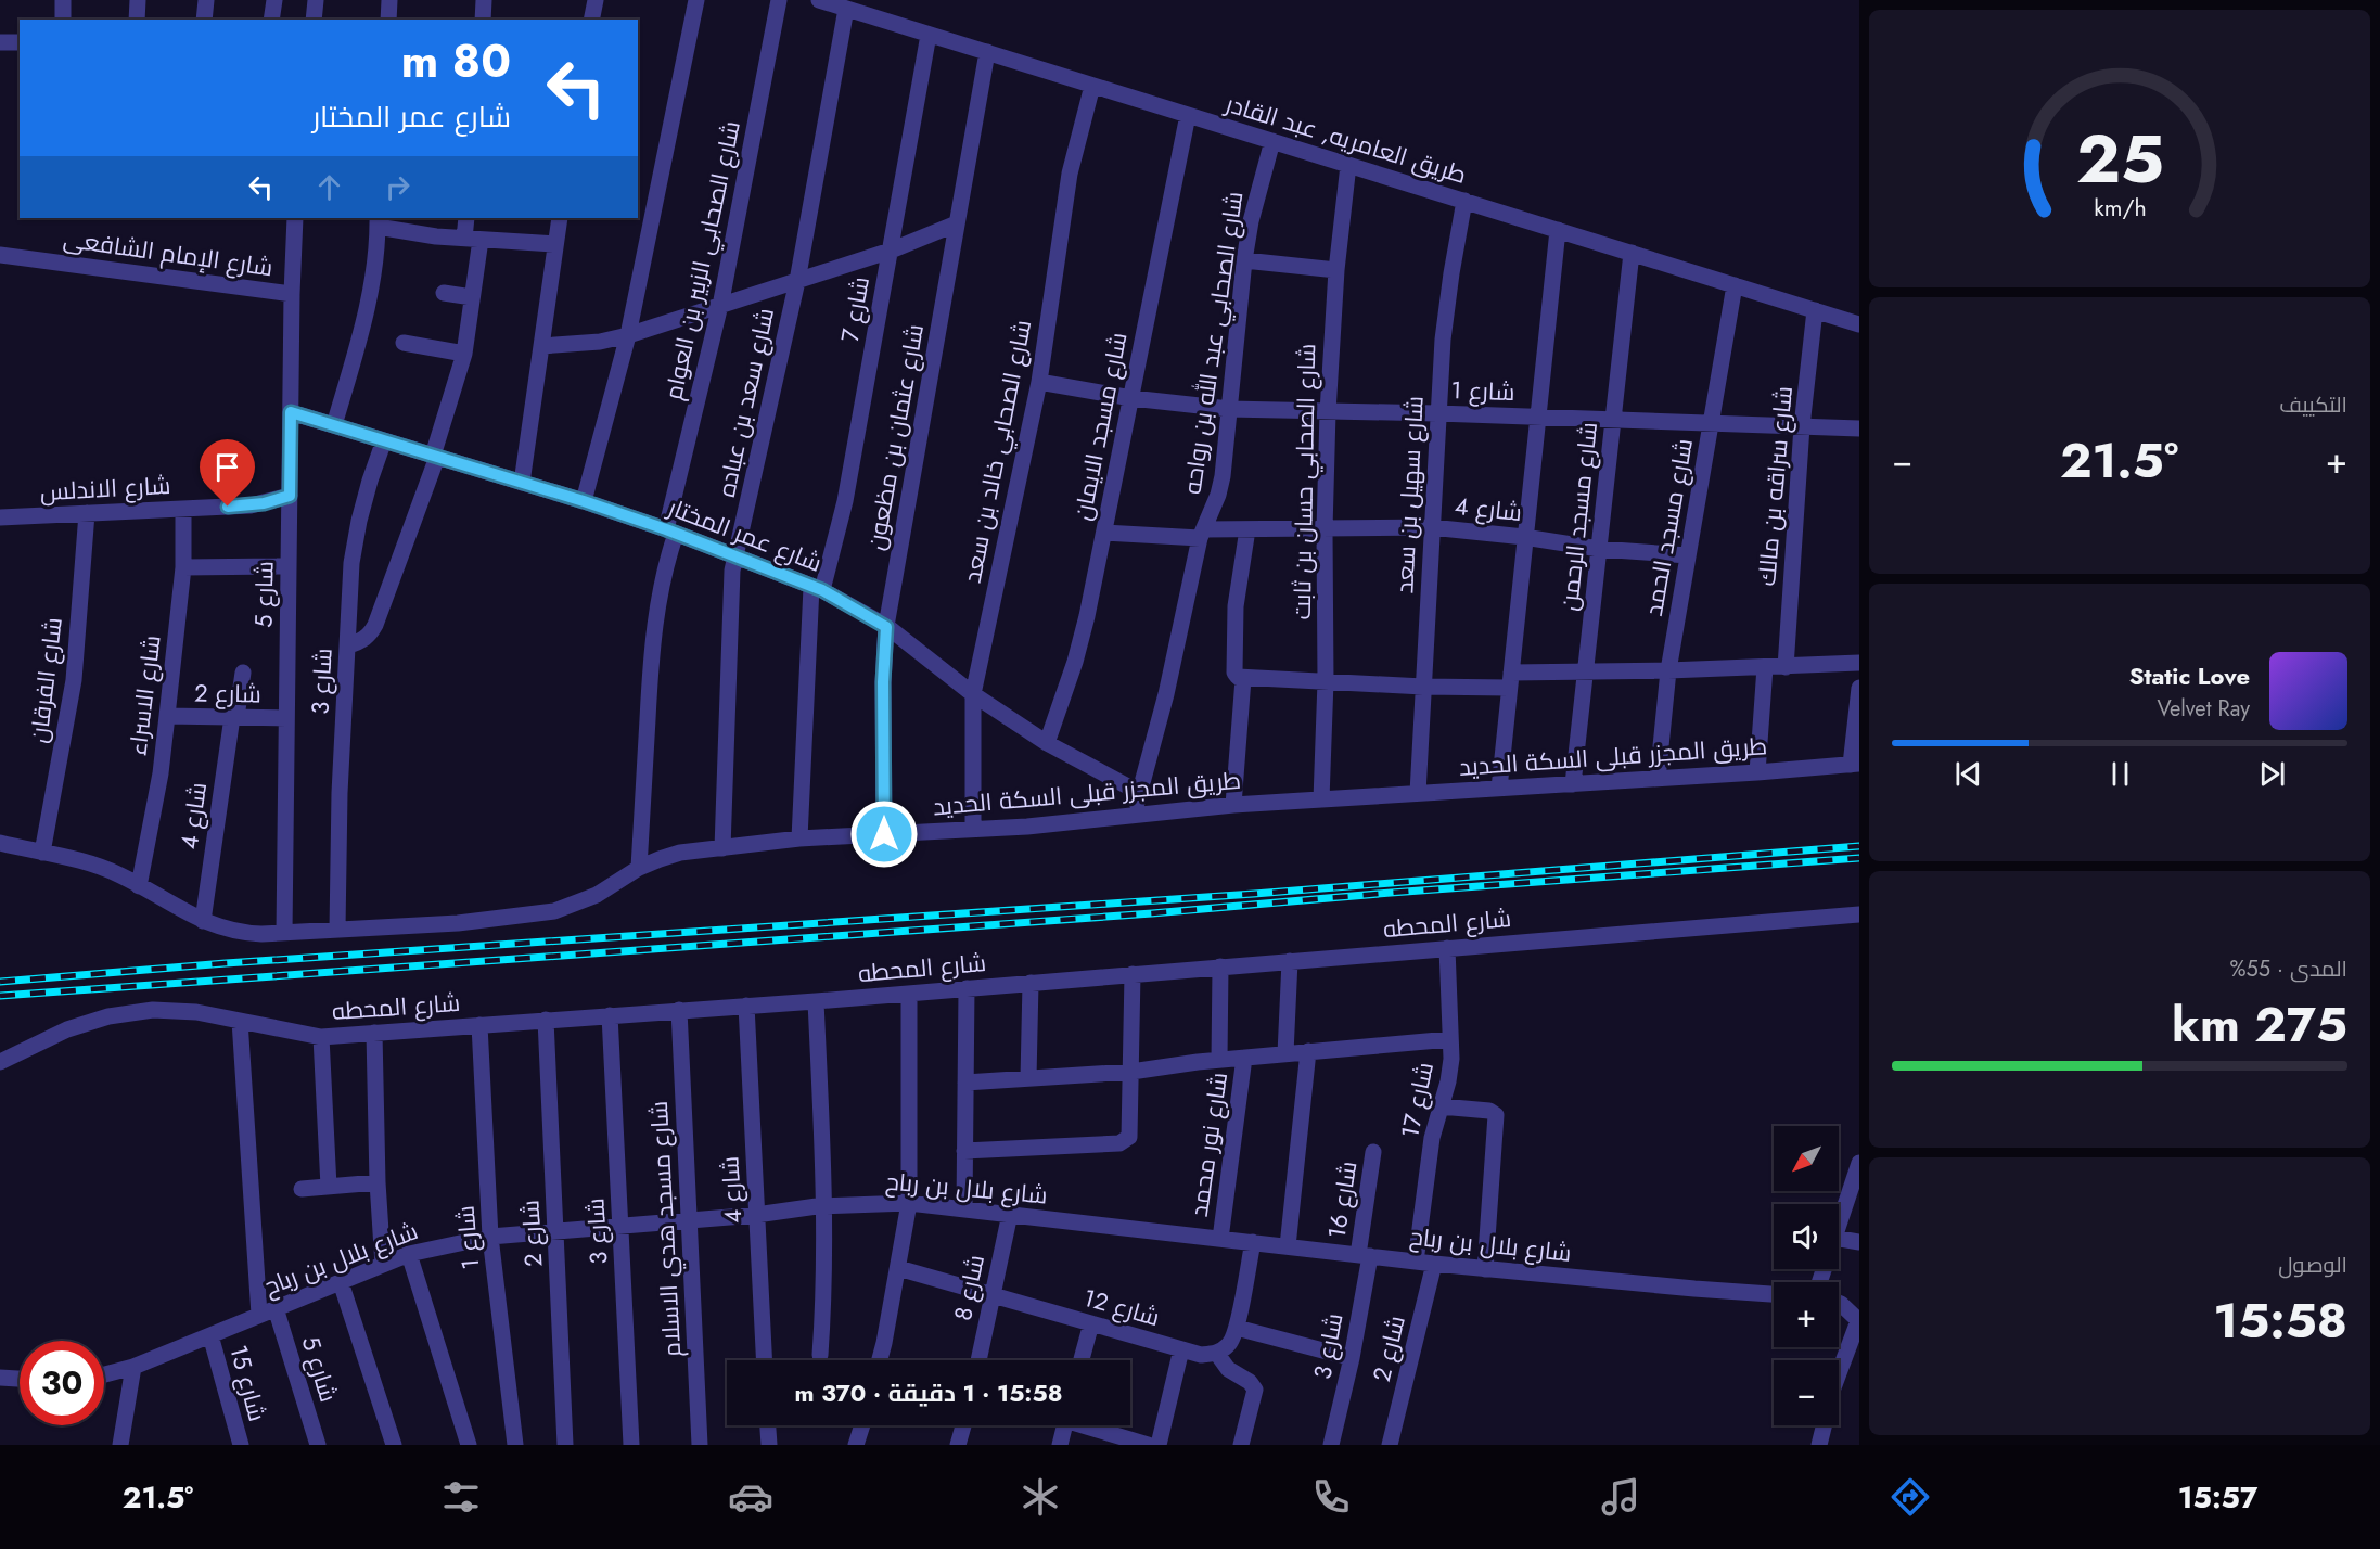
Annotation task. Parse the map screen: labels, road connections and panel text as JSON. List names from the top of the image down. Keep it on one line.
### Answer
{"streets":{"street":["طريق العامريه, عبد القادر","شارع الإمام الشافعى","شارع الصحابي الزبير بن العوام","شارع 7","شارع الصحابي عبد الله بن رواحه","شارع 1","شارع سعد بن عباده","شارع مسجد الايمان","شارع عثمان بن مظعون","شارع الصحابي خالد بن سعد","شارع الصحابي حسان بن ثابت","شارع سراقه بن مالك","شارع الاندلس","شارع سهيل بن سعد","شارع 4","شارع مسجد الرحمن","شارع مسجد الحمد","شارع عمر المختار","شارع 5","شارع الفرقان","شارع 3","شارع 2","شارع الاسراء","طريق المجزر قبلى السكة الحديد","شارع المحطه","شارع 17","شارع نور محمد","شارع بلال بن رباح","شارع 16","شارع مسجد هدي الاسلام","شارع 8","شارع 12","شارع 15"]},"crossings":[["طريق العامريه, عبد القادر","شارع 7"],["طريق العامريه, عبد القادر","شارع الصحابي عبد الله بن رواحه"],["طريق العامريه, عبد القادر","شارع 1"],["طريق العامريه, عبد القادر","شارع سعد بن عباده"],["طريق العامريه, عبد القادر","شارع مسجد الايمان"],["طريق العامريه, عبد القادر","شارع عثمان بن مظعون"],["طريق العامريه, عبد القادر","شارع الصحابي خالد بن سعد"],["طريق العامريه, عبد القادر","شارع الصحابي حسان بن ثابت"],["طريق العامريه, عبد القادر","شارع سراقه بن مالك"],["طريق العامريه, عبد القادر","شارع سهيل بن سعد"],["طريق العامريه, عبد القادر","شارع مسجد الرحمن"],["طريق العامريه, عبد القادر","شارع مسجد الحمد"],["شارع الإمام الشافعى","شارع 5"],["شارع الصحابي الزبير بن العوام","شارع عمر المختار"],["شارع الصحابي الزبير بن العوام","طريق المجزر قبلى السكة الحديد"],["شارع 7","شارع عمر المختار"],["شارع 7","طريق المجزر قبلى السكة الحديد"],["شارع الصحابي عبد الله بن رواحه","شارع 1"],["شارع الصحابي عبد الله بن رواحه","شارع 4"],["شارع الصحابي عبد الله بن رواحه","شارع عمر المختار"],["شارع الصحابي عبد الله بن رواحه","طريق المجزر قبلى السكة الحديد"],["شارع 1","شارع مسجد الايمان"],["شارع 1","شارع الصحابي خالد بن سعد"],["شارع 1","شارع الصحابي حسان بن ثابت"],["شارع 1","شارع سراقه بن مالك"],["شارع 1","شارع سهيل بن سعد"],["شارع 1","شارع 4"],["شارع 1","شارع مسجد الرحمن"],["شارع 1","شارع مسجد الحمد"],["شارع 1","طريق المجزر قبلى السكة الحديد"],["شارع 1","شارع المحطه"],["شارع 1","شارع بلال بن رباح"],["شارع سعد بن عباده","شارع عمر المختار"],["شارع سعد بن عباده","طريق المجزر قبلى السكة الحديد"],["شارع مسجد الايمان","شارع 4"],["شارع مسجد الايمان","شارع عمر المختار"],["شارع عثمان بن مظعون","شارع عمر المختار"],["شارع عثمان بن مظعون","طريق المجزر قبلى السكة الحديد"],["شارع الصحابي خالد بن سعد","شارع عمر المختار"],["شارع الصحابي خالد بن سعد","طريق المجزر قبلى السكة الحديد"],["شارع الصحابي حسان بن ثابت","شارع 4"],["شارع الصحابي حسان بن ثابت","طريق المجزر قبلى السكة الحديد"],["شارع الاندلس","شارع 5"],["شارع الاندلس","شارع الفرقان"],["شارع الاندلس","شارع الاسراء"],["شارع سهيل بن سعد","شارع 4"],["شارع سهيل بن سعد","طريق المجزر قبلى السكة الحديد"],["شارع 4","شارع مسجد الرحمن"],["شارع 4","شارع مسجد الحمد"],["شارع 4","شارع 2"],["شارع 4","طريق المجزر قبلى السكة الحديد"],["شارع 4","شارع المحطه"],["شارع 4","شارع بلال بن رباح"],["شارع مسجد الرحمن","طريق المجزر قبلى السكة الحديد"],["شارع مسجد الحمد","طريق المجزر قبلى السكة الحديد"],["شارع عمر المختار","شارع 5"],["شارع عمر المختار","شارع 3"],["شارع 5","شارع 2"],["شارع 5","طريق المجزر قبلى السكة الحديد"],["شارع 5","شارع بلال بن رباح"],["شارع الفرقان","طريق المجزر قبلى السكة الحديد"],["شارع 3","طريق المجزر قبلى السكة الحديد"],["شارع 3","شارع المحطه"],["شارع 3","شارع بلال بن رباح"],["شارع 3","شارع 16"],["شارع 2","شارع الاسراء"],["شارع 2","شارع المحطه"],["شارع 2","شارع بلال بن رباح"],["شارع الاسراء","طريق المجزر قبلى السكة الحديد"],["شارع المحطه","شارع 17"],["شارع المحطه","شارع مسجد هدي الاسلام"],["شارع 17","شارع بلال بن رباح"],["شارع نور محمد","شارع بلال بن رباح"],["شارع بلال بن رباح","شارع 16"],["شارع بلال بن رباح","شارع مسجد هدي الاسلام"],["شارع بلال بن رباح","شارع 8"],["شارع بلال بن رباح","شارع 15"],["شارع 8","شارع 12"]],"north":"bottom left","page":{"turn":["80 m","شارع عمر المختار"],"tile":["التكييف",["المدى · 55%","275 km"],["الوصول","15:58"]],"heat":["−","21.5°","+"],"song":["Static Love","Velvet Ray"],"map_buttons":["+","−"],"limit":"30","trip":"15:58 · 1 دقيقة · 370 m","tabs":["15:57","21.5°"],"gauge":["25","km/h"]}}
